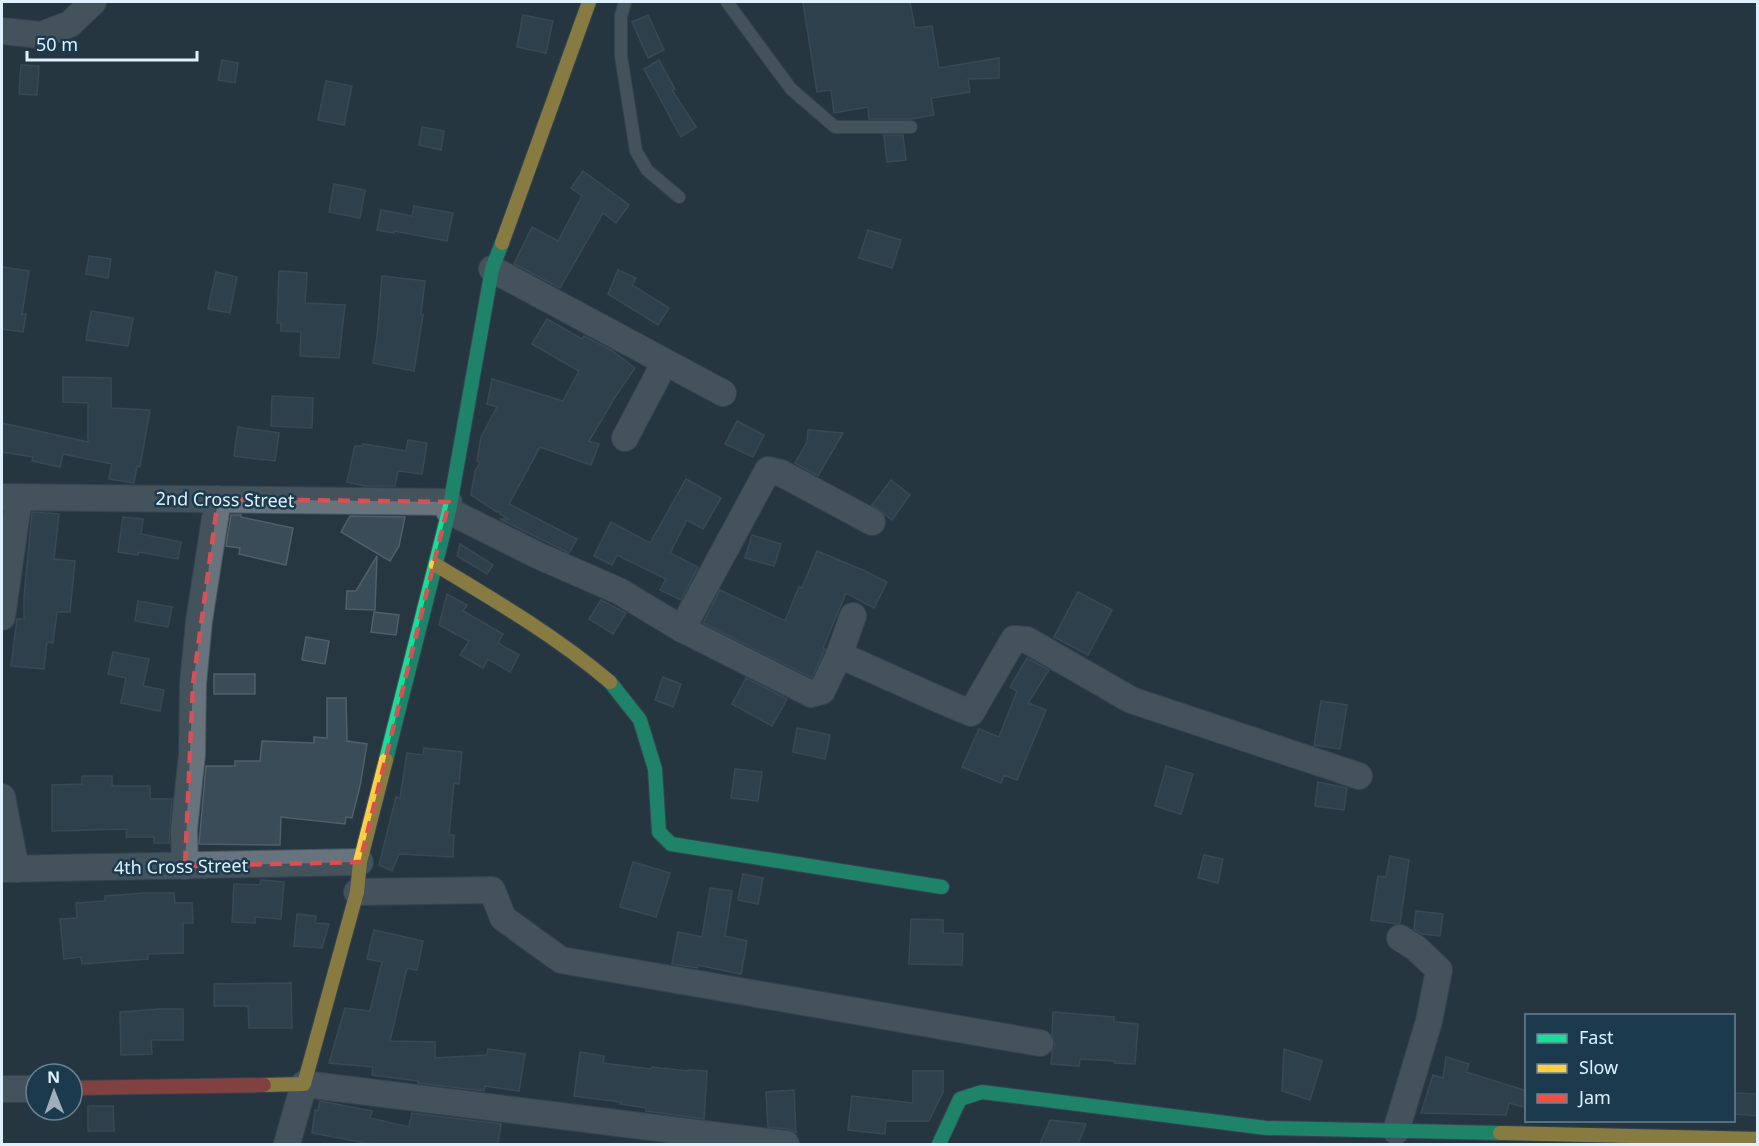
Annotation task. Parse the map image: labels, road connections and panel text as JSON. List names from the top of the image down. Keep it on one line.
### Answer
{"streets":{"street":["2nd Cross Street","4th Cross Street"]},"legend":["Fast","Slow","Jam"],"scale_bar":"50 m","north":"top"}
